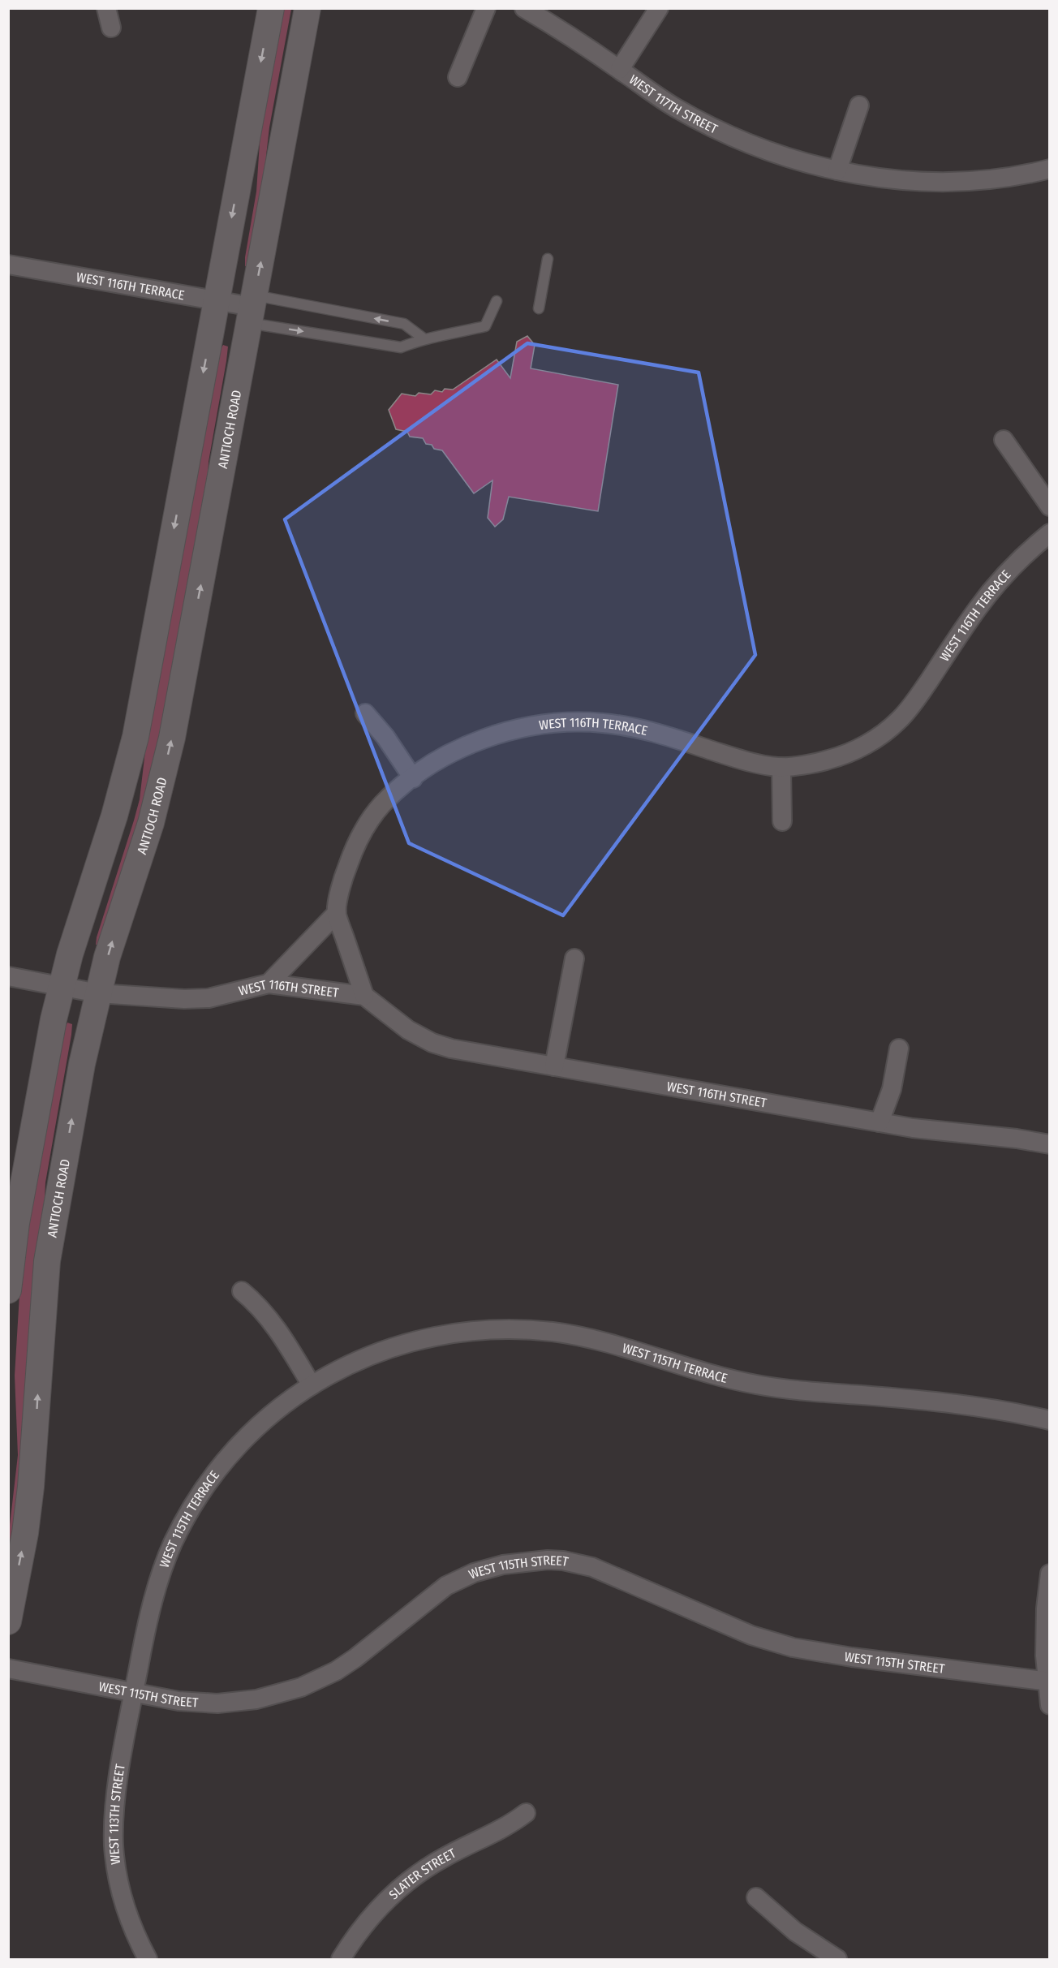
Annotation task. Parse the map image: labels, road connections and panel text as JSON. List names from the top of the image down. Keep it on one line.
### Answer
{"streets":{"main road":["ANTIOCH ROAD"],"street":["WEST 117TH STREET","WEST 116TH TERRACE","WEST 116TH STREET","WEST 115TH TERRACE","WEST 115TH STREET","WEST 113TH STREET","SLATER STREET"]},"crossings":[["WEST 116TH TERRACE","ANTIOCH ROAD"],["WEST 116TH TERRACE","WEST 116TH STREET"],["ANTIOCH ROAD","WEST 116TH STREET"],["WEST 115TH TERRACE","WEST 115TH STREET"],["WEST 115TH TERRACE","WEST 113TH STREET"],["WEST 115TH STREET","WEST 113TH STREET"]]}
